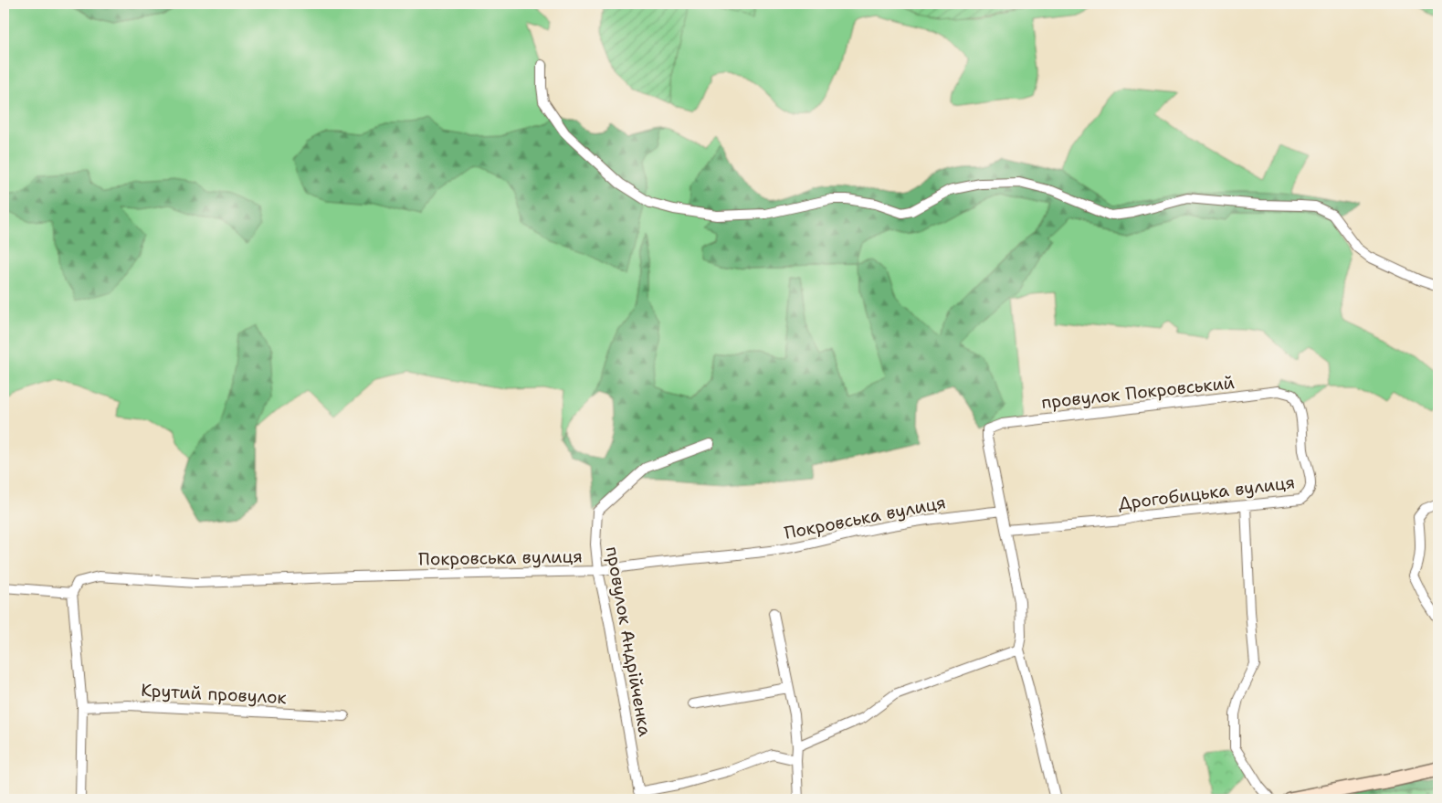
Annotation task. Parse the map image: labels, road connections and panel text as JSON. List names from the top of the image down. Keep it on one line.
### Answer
{"streets":{"street":["провулок Покровський","Дрогобицька вулиця","Покровська вулиця","провулок Андрійченка","Крутий провулок"]},"crossings":[["провулок Покровський","Дрогобицька вулиця"],["провулок Покровський","Покровська вулиця"],["Покровська вулиця","провулок Андрійченка"]]}
